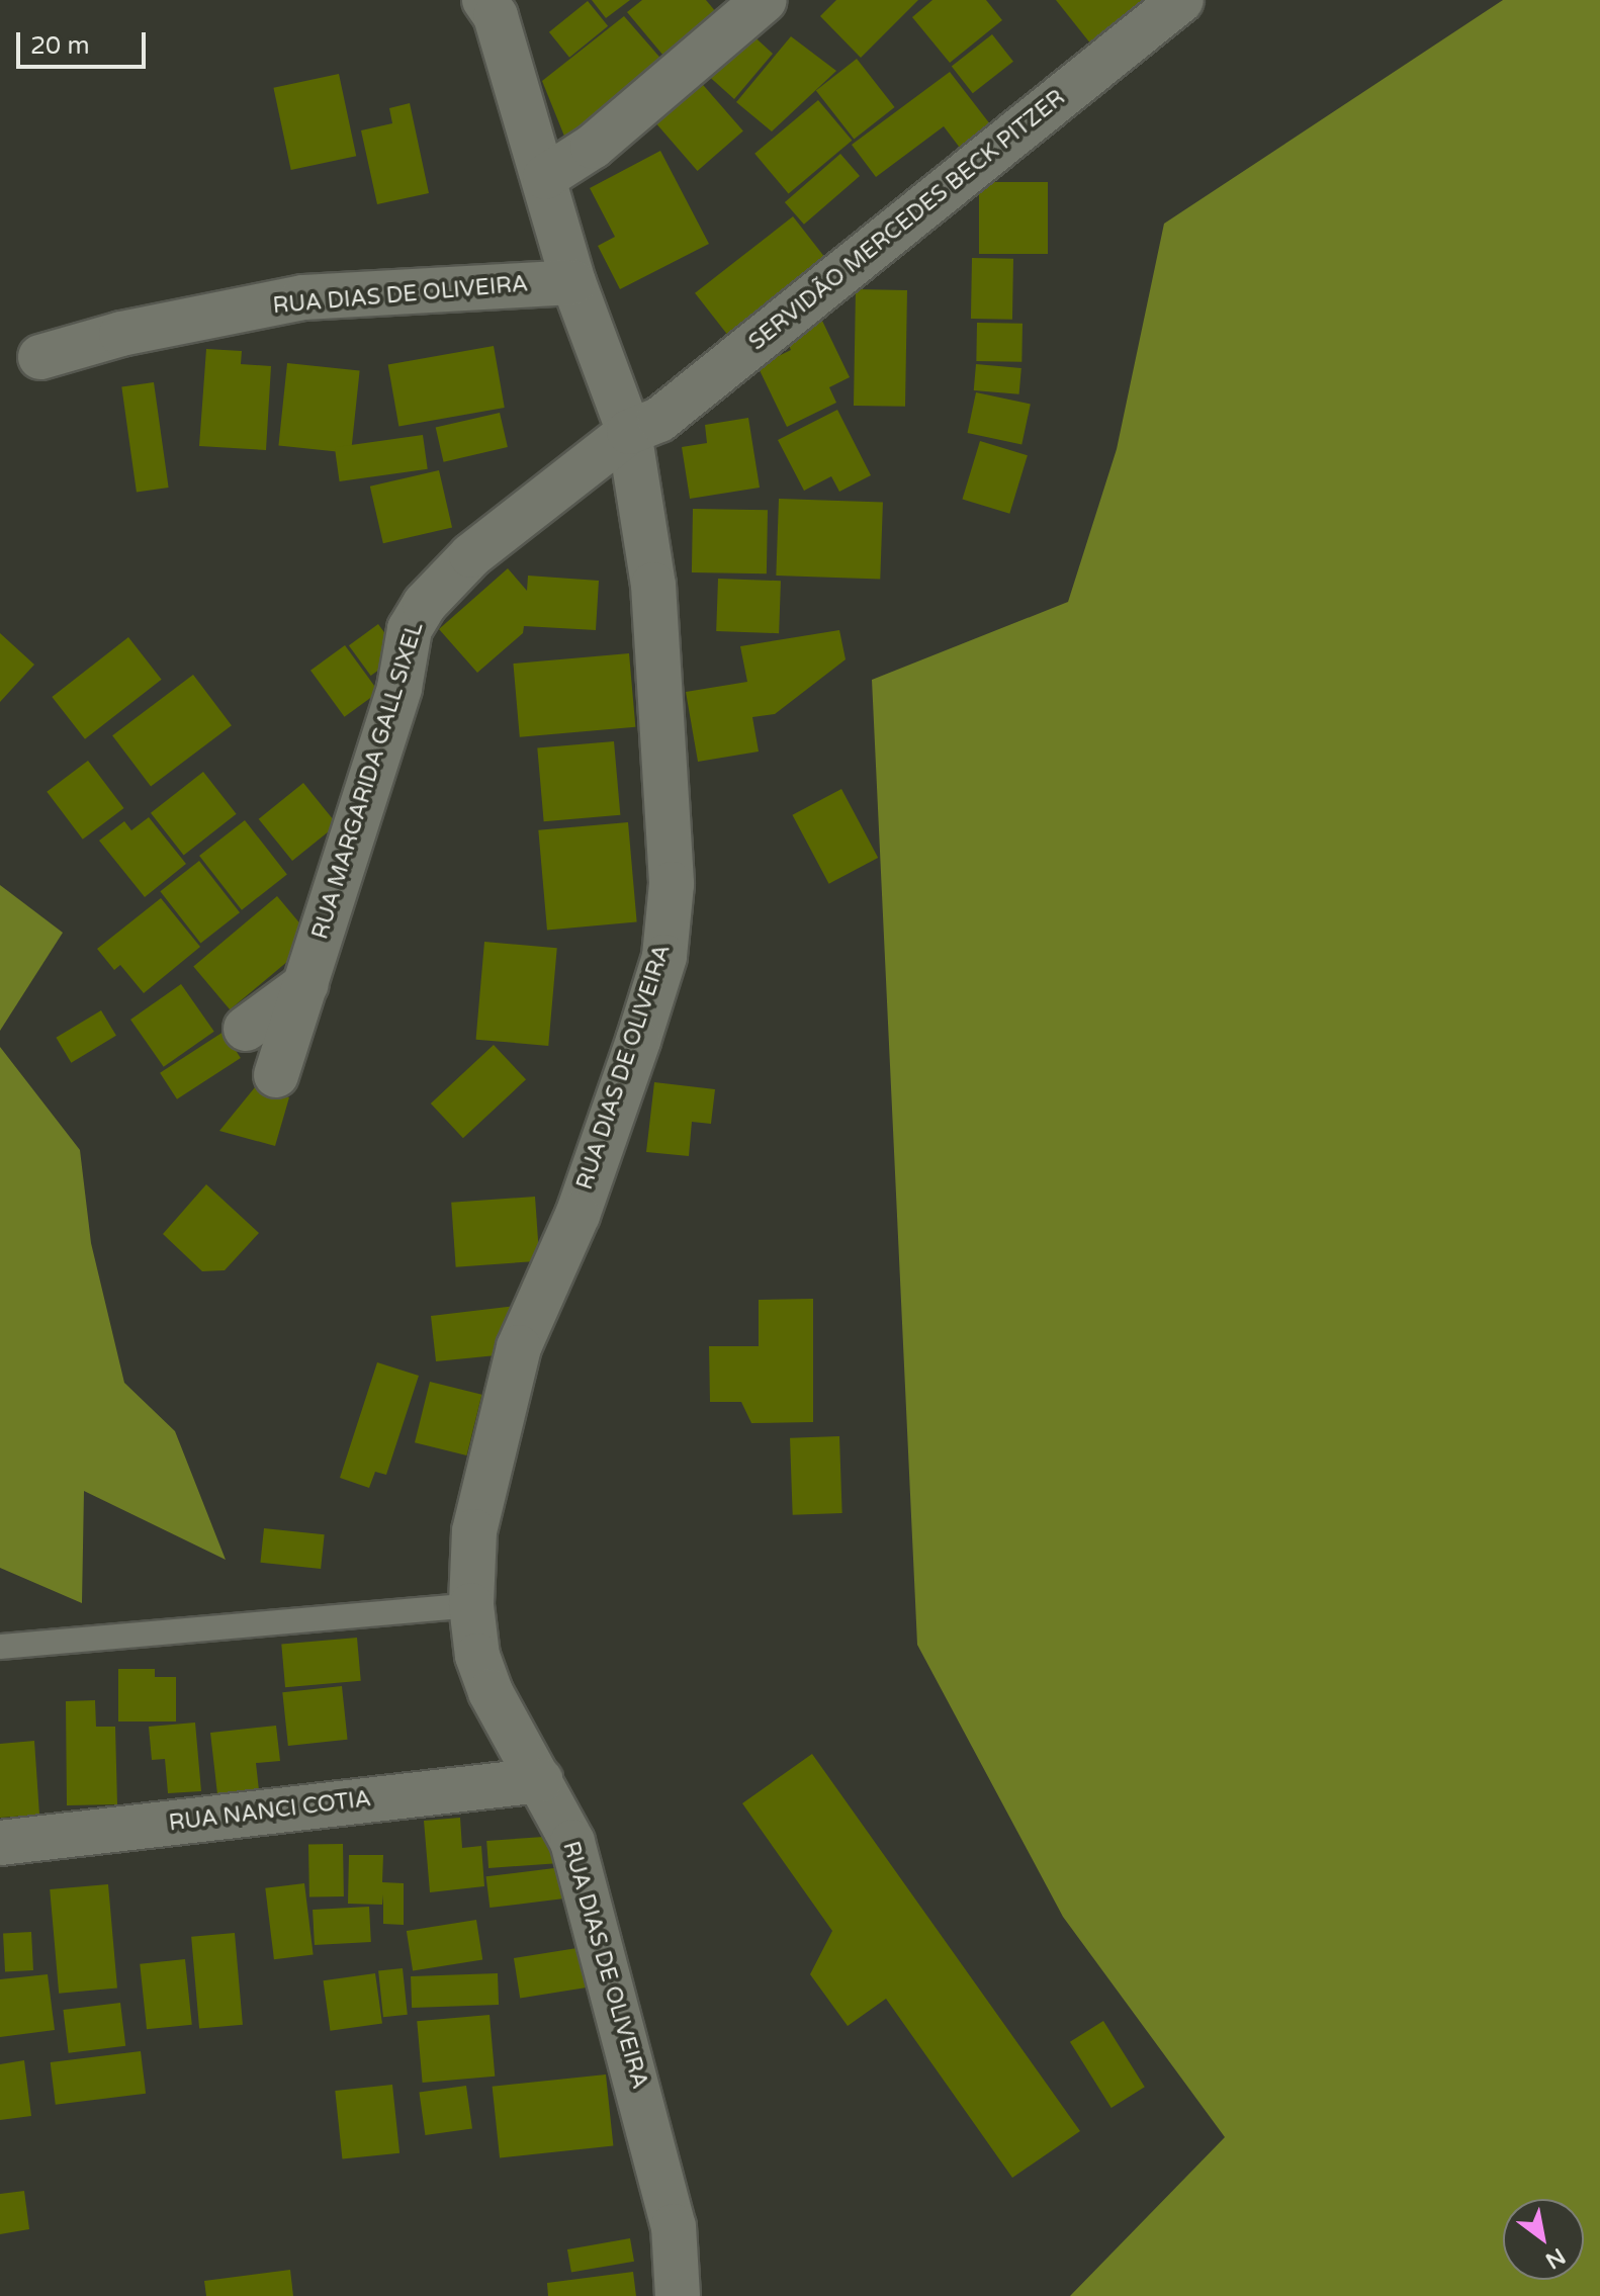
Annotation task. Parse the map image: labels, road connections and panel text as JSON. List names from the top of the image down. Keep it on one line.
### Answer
{"streets":{"street":["SERVIDÃO MERCEDES BECK PITZER","RUA DIAS DE OLIVEIRA","RUA MARGARIDA GALL SIXEL","RUA NANCI COTIA"]},"crossings":[["SERVIDÃO MERCEDES BECK PITZER","RUA DIAS DE OLIVEIRA"],["SERVIDÃO MERCEDES BECK PITZER","RUA MARGARIDA GALL SIXEL"],["RUA DIAS DE OLIVEIRA","RUA MARGARIDA GALL SIXEL"],["RUA DIAS DE OLIVEIRA","RUA NANCI COTIA"]],"scale_bar":"20 m","north":"bottom right"}
